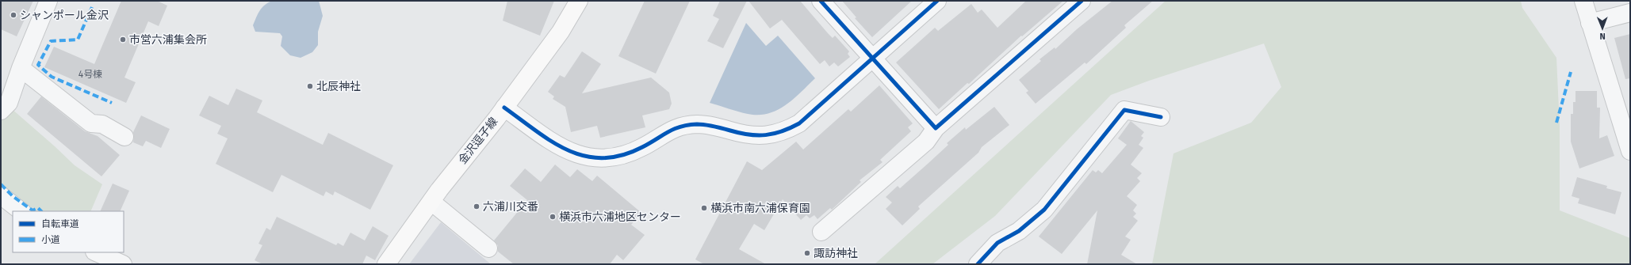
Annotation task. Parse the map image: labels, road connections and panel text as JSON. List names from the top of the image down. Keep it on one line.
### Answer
{"streets":{"main road":["金沢逗子線"]},"places":["シャンポール金沢","市営六浦集会所","北辰神社","六浦川交番","横浜市南六浦保育園","横浜市六浦地区センター","諏訪神社"],"house_numbers":["4号棟"],"legend":["自転車道","小道"],"north":"bottom"}
